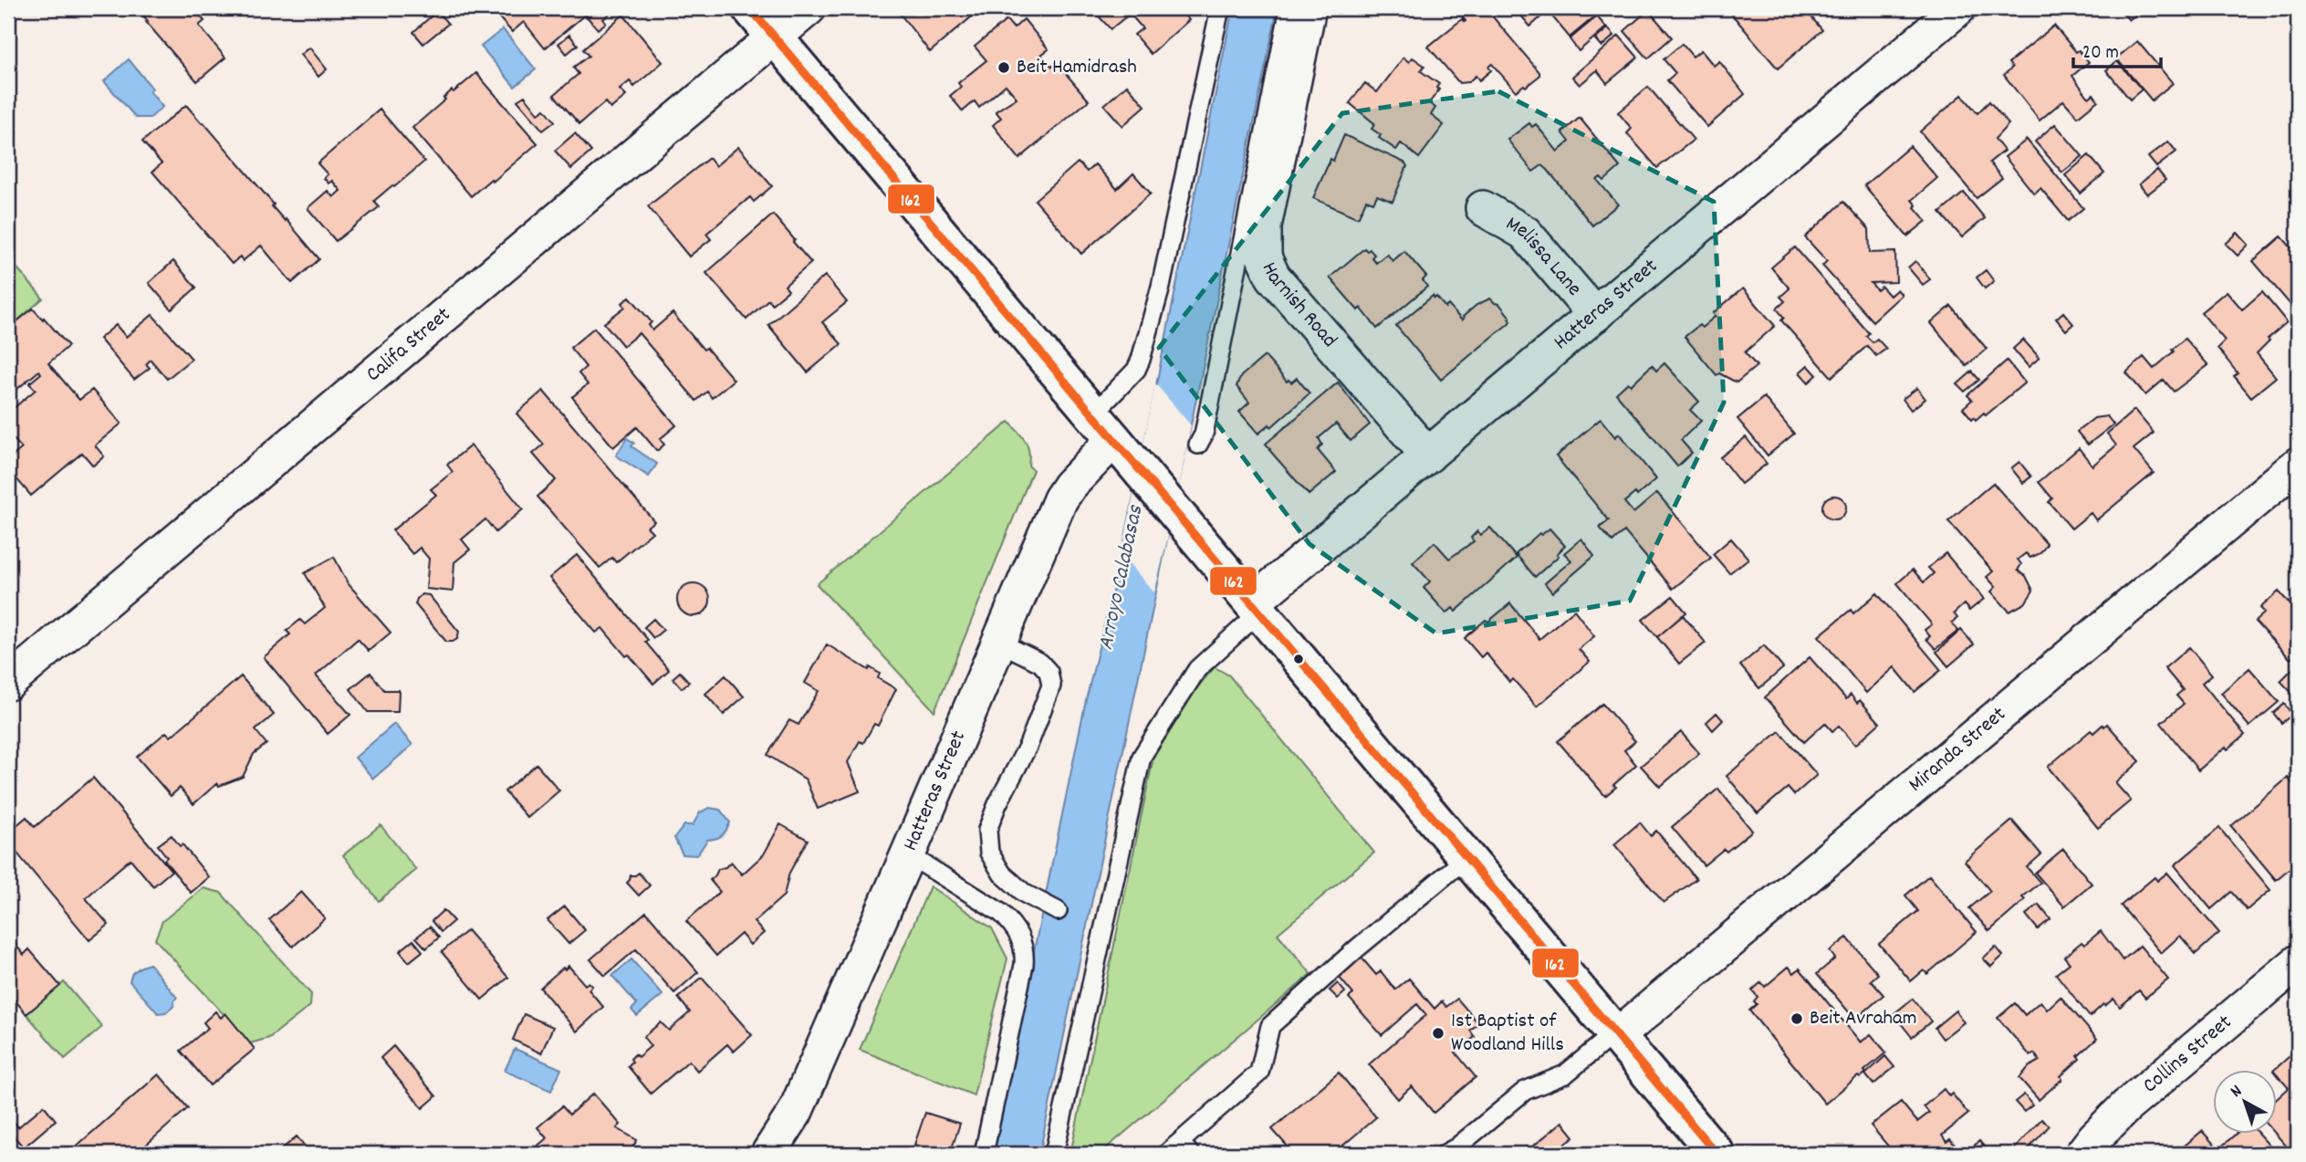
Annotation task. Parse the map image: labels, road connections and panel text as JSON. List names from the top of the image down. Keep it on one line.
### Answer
{"streets":{"street":["Melissa Lane","Harnish Road","Hatteras Street","Califa Street","Miranda Street","Collins Street"]},"crossings":[["Melissa Lane","Hatteras Street"],["Harnish Road","Hatteras Street"]],"water":["Arroyo Calabasas"],"places":["Beit Hamidrash","Beit Avraham","1st Baptist of Woodland Hills"],"lines":["transit line 162"],"scale_bar":"20 m","north":"top left"}
